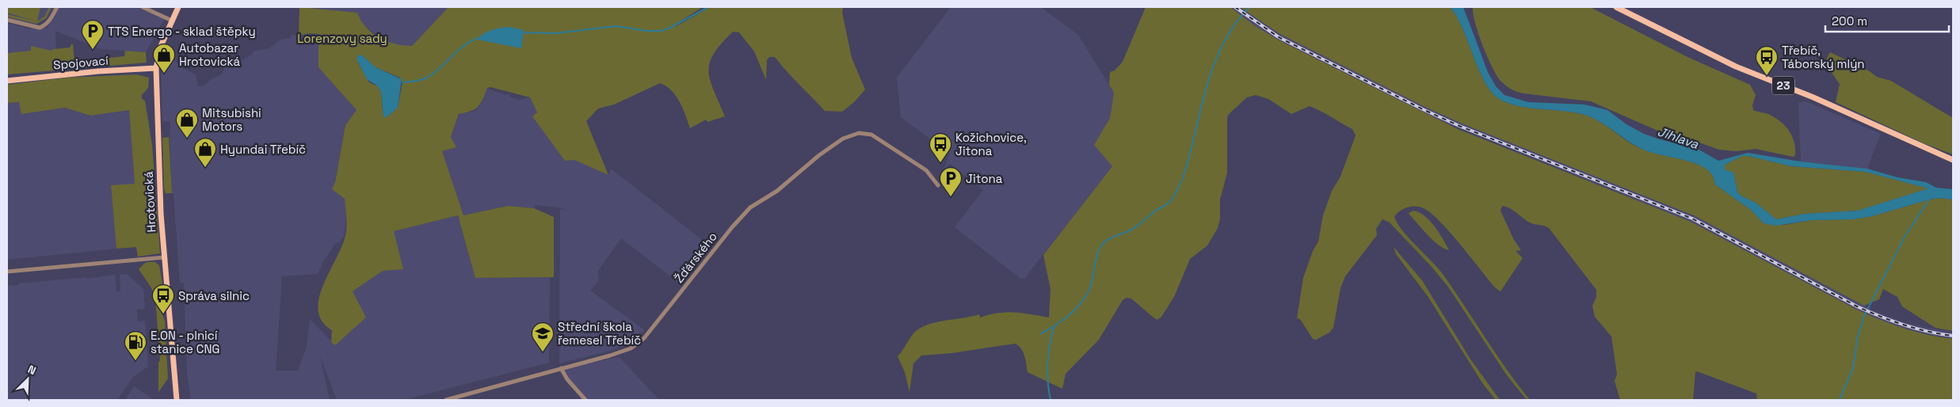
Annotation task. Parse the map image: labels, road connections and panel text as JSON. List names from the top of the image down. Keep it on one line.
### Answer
{"streets":{"main road":["Spojovací","23","Hrotovická"],"street":["Žďárského"]},"crossings":[["Spojovací","Hrotovická"]],"water":["Jihlava"],"parks":["Lorenzovy sady"],"places":{"parking":["TTS Energo - sklad štěpky","Jitona"],"shop":["Autobazar Hrotovická","Mitsubishi Motors","Hyundai Třebíč"],"bus stop":["Třebíč, Táborský mlýn","Kožichovice, Jitona","Správa silnic"],"school or university":["Střední škola řemesel Třebíč"],"fuel station":["E.ON - plnicí stanice CNG"]},"scale_bar":"200 m","north":"top right"}
